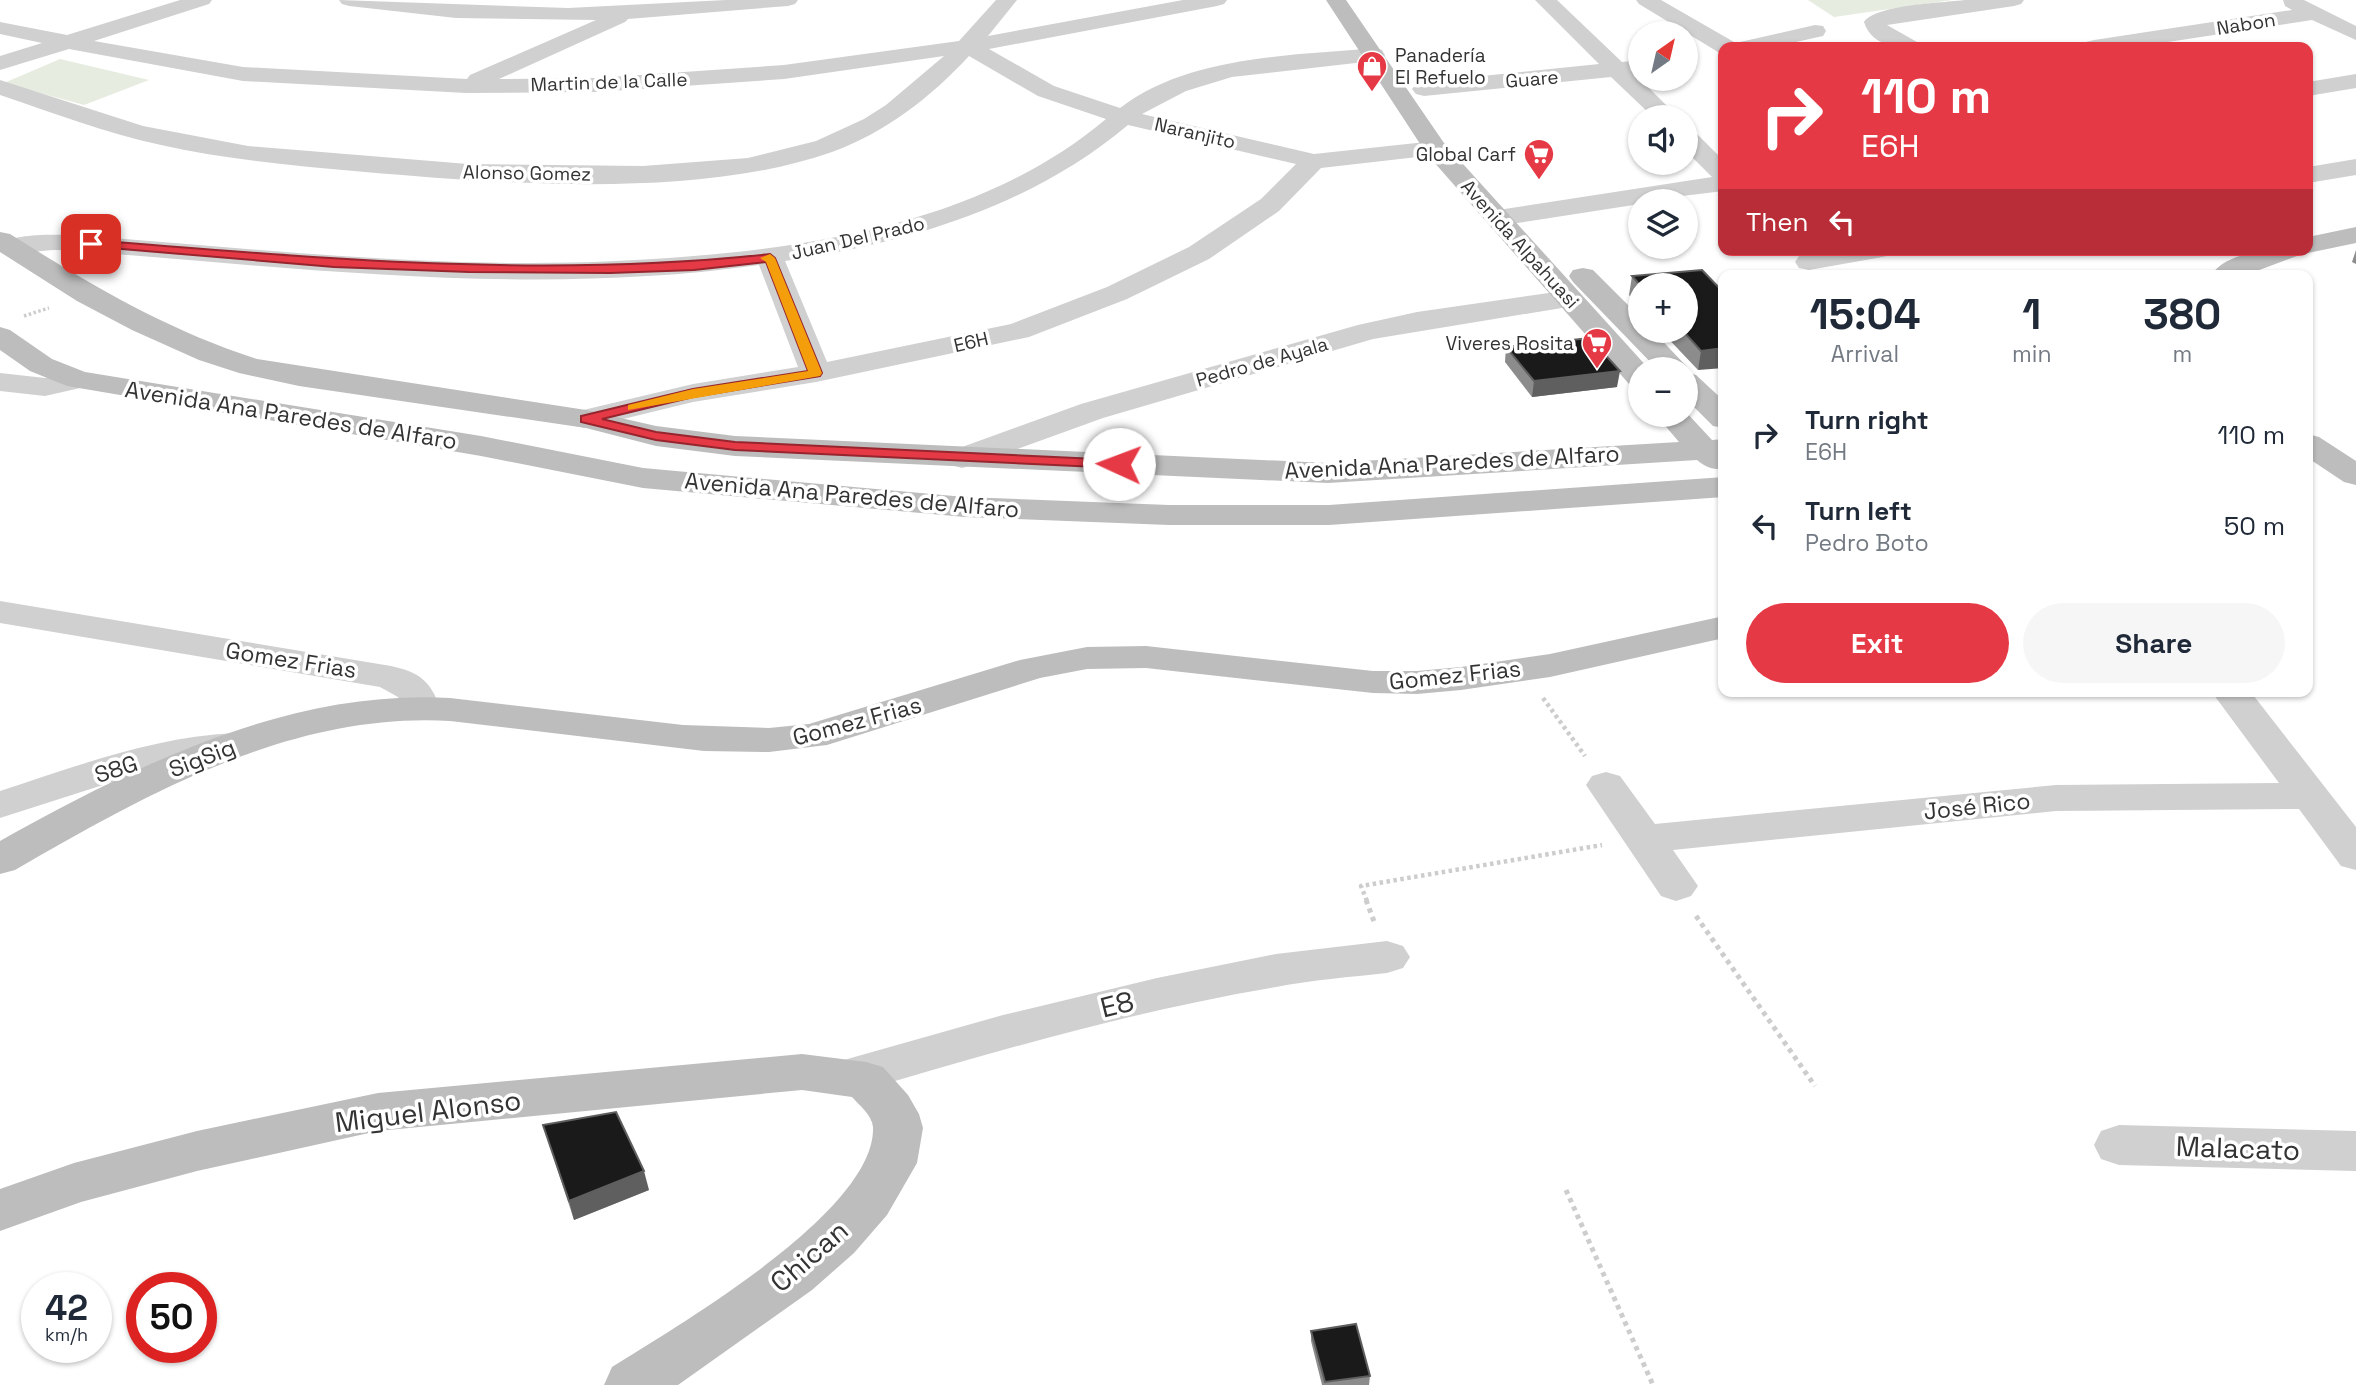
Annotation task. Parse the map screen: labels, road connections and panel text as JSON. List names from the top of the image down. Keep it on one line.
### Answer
{"streets":{"main road":["Avenida Alpahuasi","Avenida Ana Paredes de Alfaro","Gomez Frias","SigSig","Miguel Alonso","Chican"],"street":["Nabon","Guare","Martin de la Calle","Naranjito","Alonso Gomez","Juan Del Prado","E6H","Pedro de Ayala","S8G","José Rico","E8","Malacato"]},"crossings":[["Guare","Avenida Alpahuasi"],["Martin de la Calle","Naranjito"],["Martin de la Calle","Alonso Gomez"],["Naranjito","Alonso Gomez"],["Naranjito","Juan Del Prado"],["Naranjito","Avenida Alpahuasi"],["Naranjito","E6H"],["Juan Del Prado","Avenida Alpahuasi"],["Juan Del Prado","Avenida Ana Paredes de Alfaro"],["Avenida Alpahuasi","Pedro de Ayala"],["E6H","Avenida Ana Paredes de Alfaro"],["Pedro de Ayala","Avenida Ana Paredes de Alfaro"],["Gomez Frias","SigSig"],["SigSig","S8G"],["E8","Miguel Alonso"],["E8","Chican"],["Miguel Alonso","Chican"]],"places":{"shop":["Panadería El Refuelo"],"supermarket":["Global Carf","Viveres Rosita"]},"north":"top right","page":{"map_buttons":["+","−"],"turn":["110 m","E6H"],"then":"Then","eta":["15:04","Arrival","1","min","380","m"],"list":[{"name":"Turn right","note":"E6H","value":"110 m"},{"name":"Turn left","note":"Pedro Boto","value":"50 m"}],"buttons":["Exit","Share"],"speed":"42 km/h","limit":"50"}}
